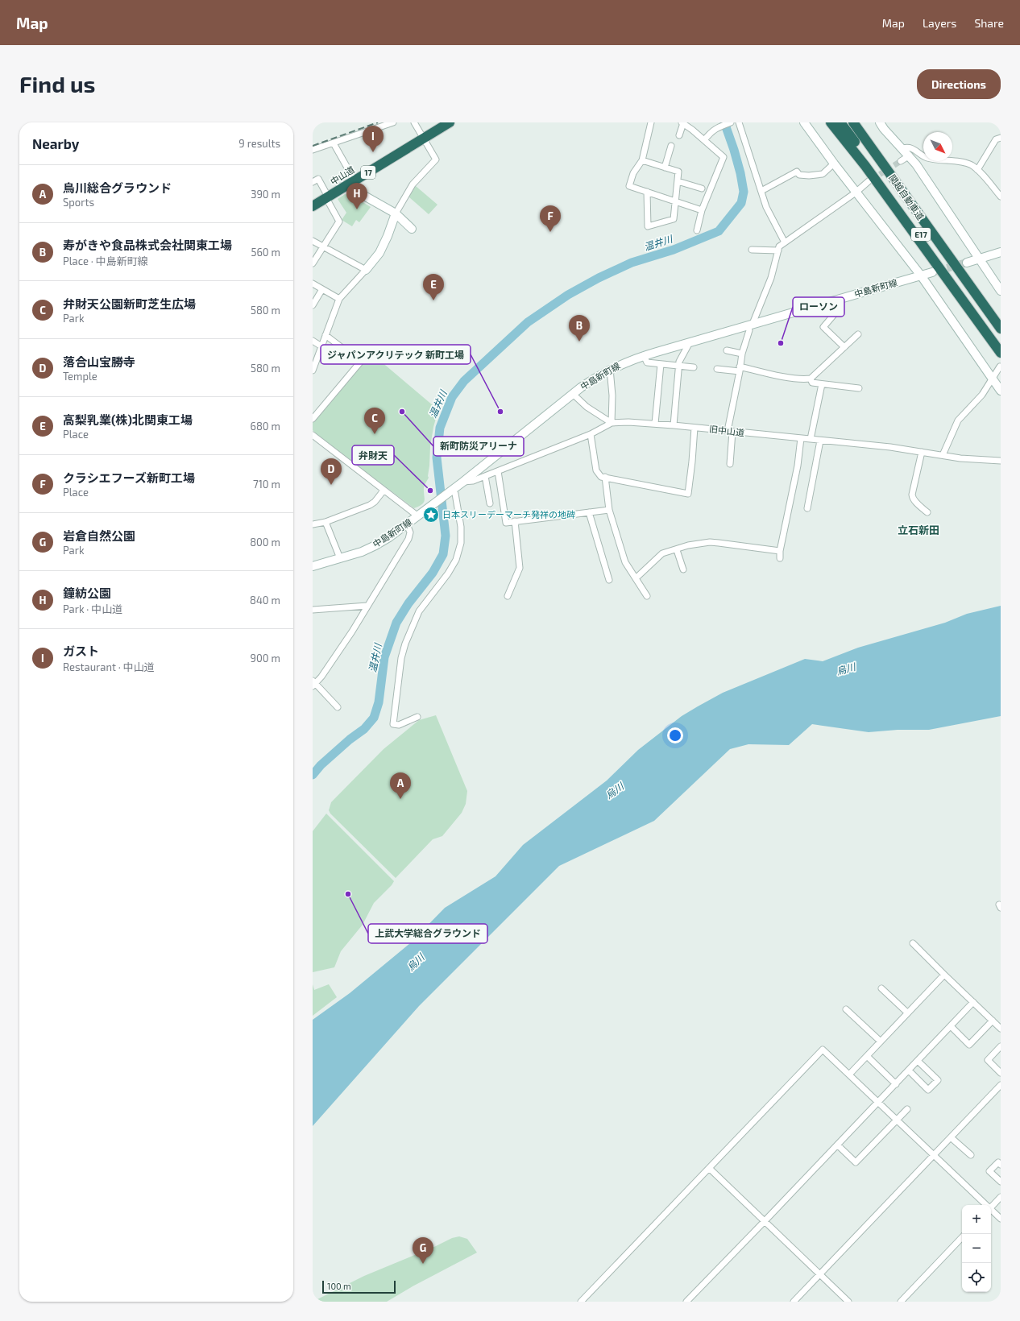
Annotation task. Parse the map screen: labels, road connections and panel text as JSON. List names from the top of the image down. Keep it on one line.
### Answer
{"streets":{"highway":["17","中山道","関越自動車道","E17"],"main road":["中島新町線"],"street":["旧中山道"]},"crossings":[["中島新町線","旧中山道"]],"districts":["立石新田"],"water":["温井川","烏川"],"places":{"other":["ローソン","新町防災アリーナ","ジャパンアクリテック 新町工場","弁財天","上武大学総合グラウンド"],"place":["日本スリーデーマーチ発祥の地碑"]},"scale_bar":"100 m","north":"bottom right","page":{"header":"Map","nav":["Map","Layers","Share"],"buttons":"Directions","title":"Find us","heading":["Nearby","9 results"],"pins":["I","H","F","E","B","C","D","A","G"],"list":[{"mark":"A","name":"烏川総合グラウンド","note":"Sports","value":"390 m"},{"mark":"B","name":"寿がきや食品株式会社関東工場","note":"Place · 中島新町線","value":"560 m"},{"mark":"C","name":"弁財天公園新町芝生広場","note":"Park","value":"580 m"},{"mark":"D","name":"落合山宝勝寺","note":"Temple","value":"580 m"},{"mark":"E","name":"高梨乳業(株)北関東工場","note":"Place","value":"680 m"},{"mark":"F","name":"クラシエフーズ新町工場","note":"Place","value":"710 m"},{"mark":"G","name":"岩倉自然公園","note":"Park","value":"800 m"},{"mark":"H","name":"鐘紡公園","note":"Park · 中山道","value":"840 m"},{"mark":"I","name":"ガスト","note":"Restaurant · 中山道","value":"900 m"}],"map_buttons":["+","−"],"scale":"100 m"}}
